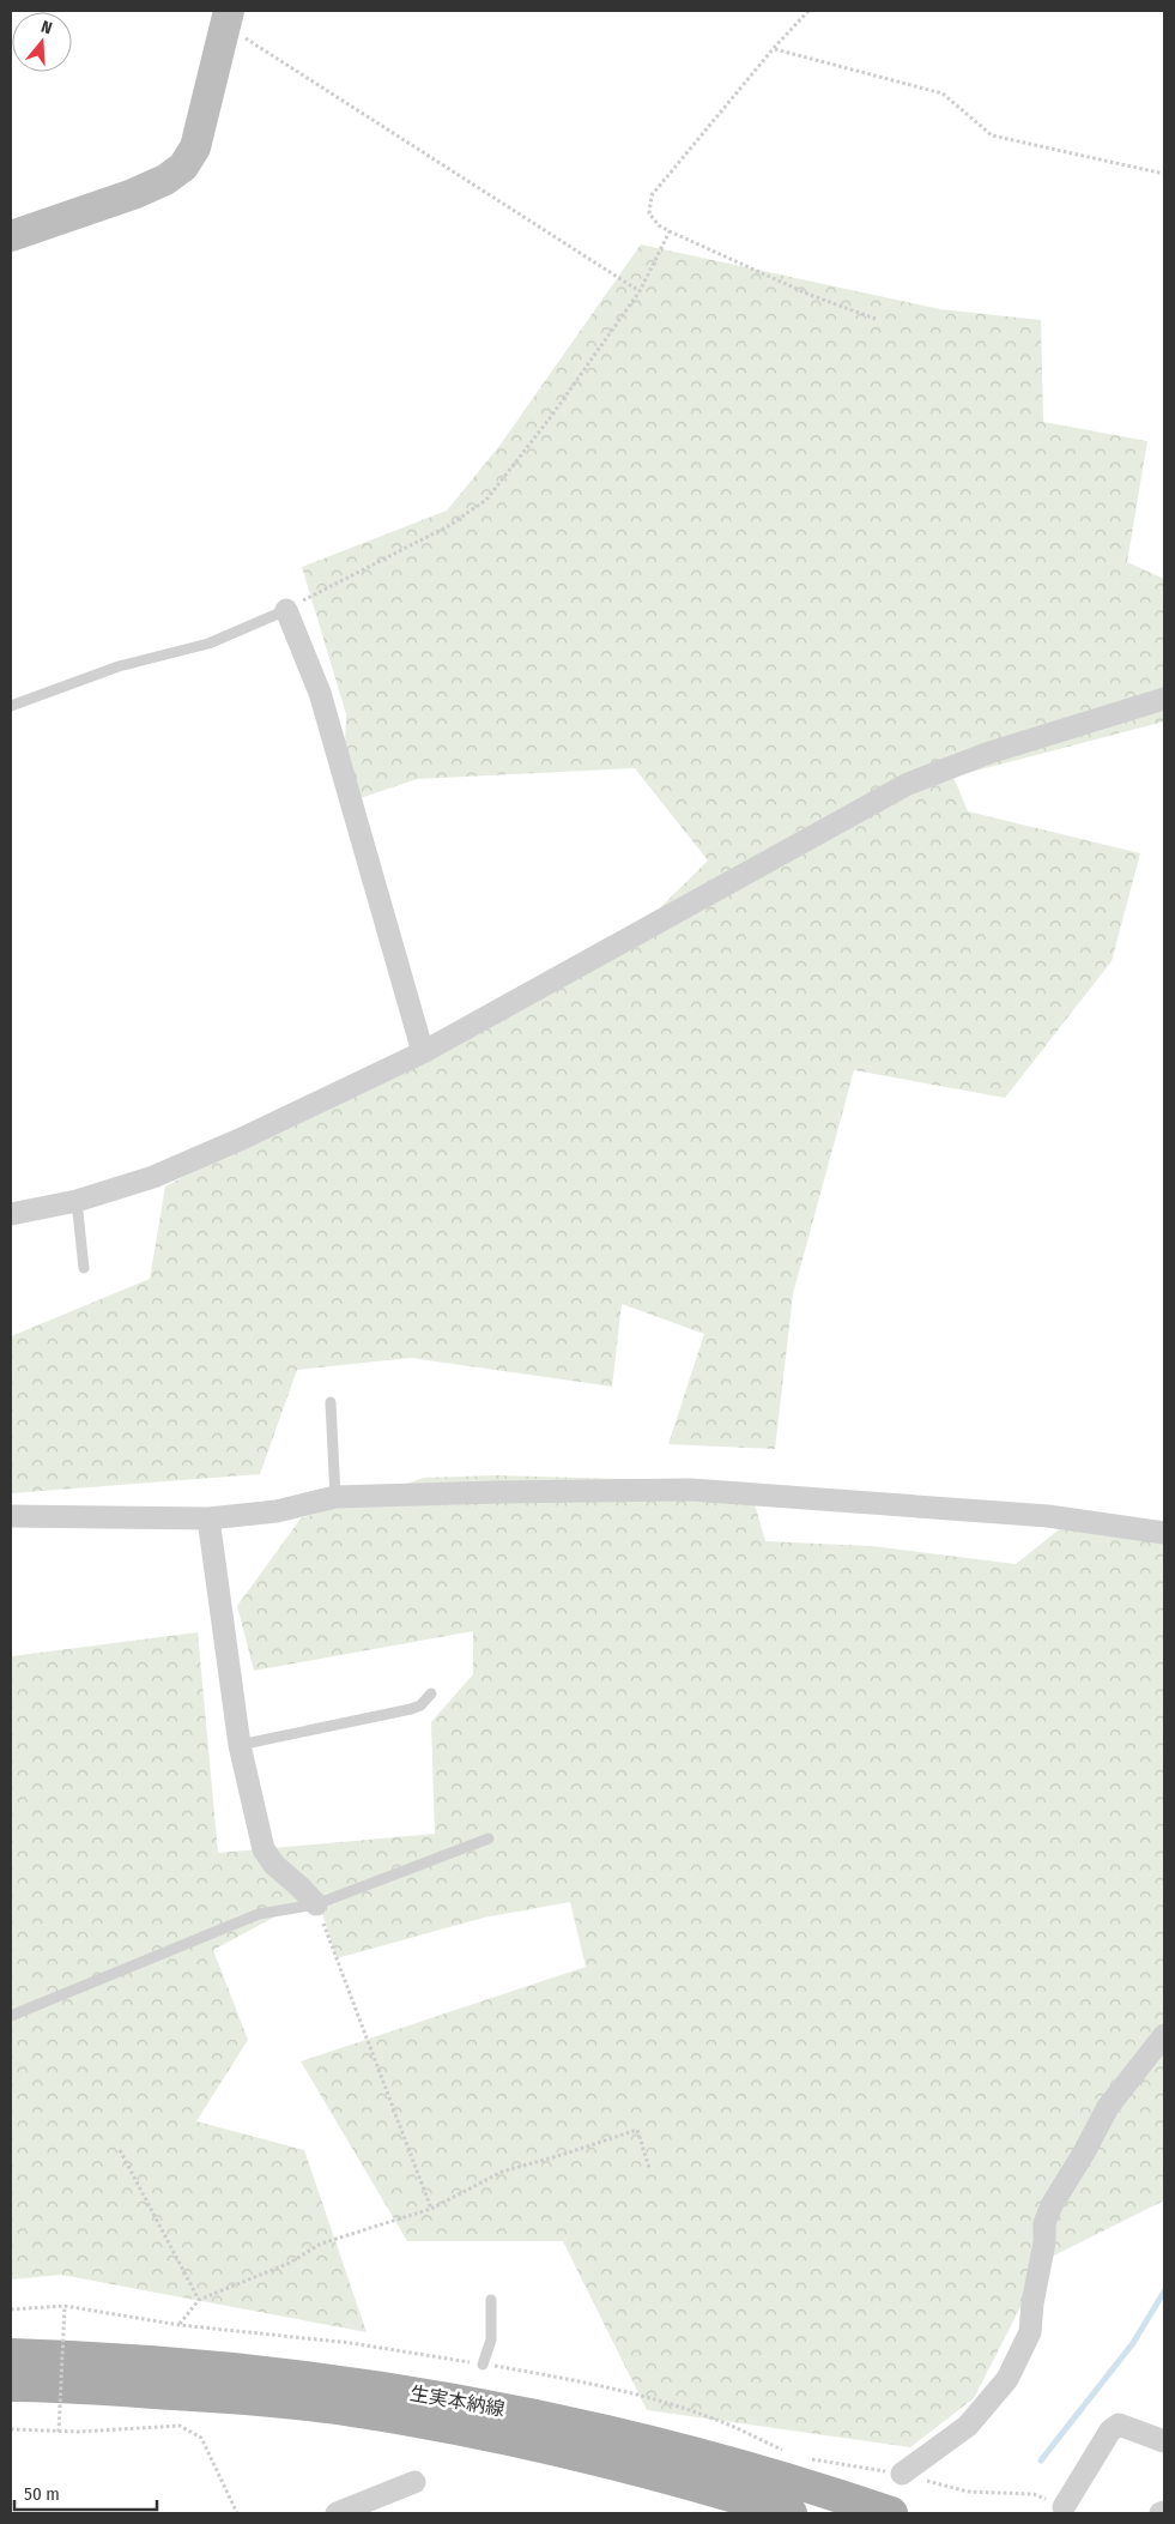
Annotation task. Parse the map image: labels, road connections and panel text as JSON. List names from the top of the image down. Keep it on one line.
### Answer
{"streets":{"main road":["生実本納線"]},"scale_bar":"50 m","north":"top"}
